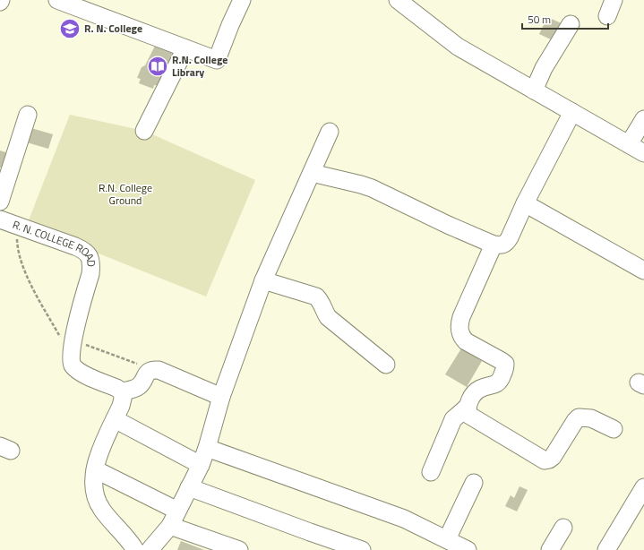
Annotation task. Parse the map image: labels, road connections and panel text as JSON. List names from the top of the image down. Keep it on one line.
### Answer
{"streets":{"street":["R. N. COLLEGE ROAD"]},"parks":["R.N. College Ground"],"places":{"school or university":["R. N. College"],"library":["R.N. College Library"]},"scale_bar":"50 m"}
